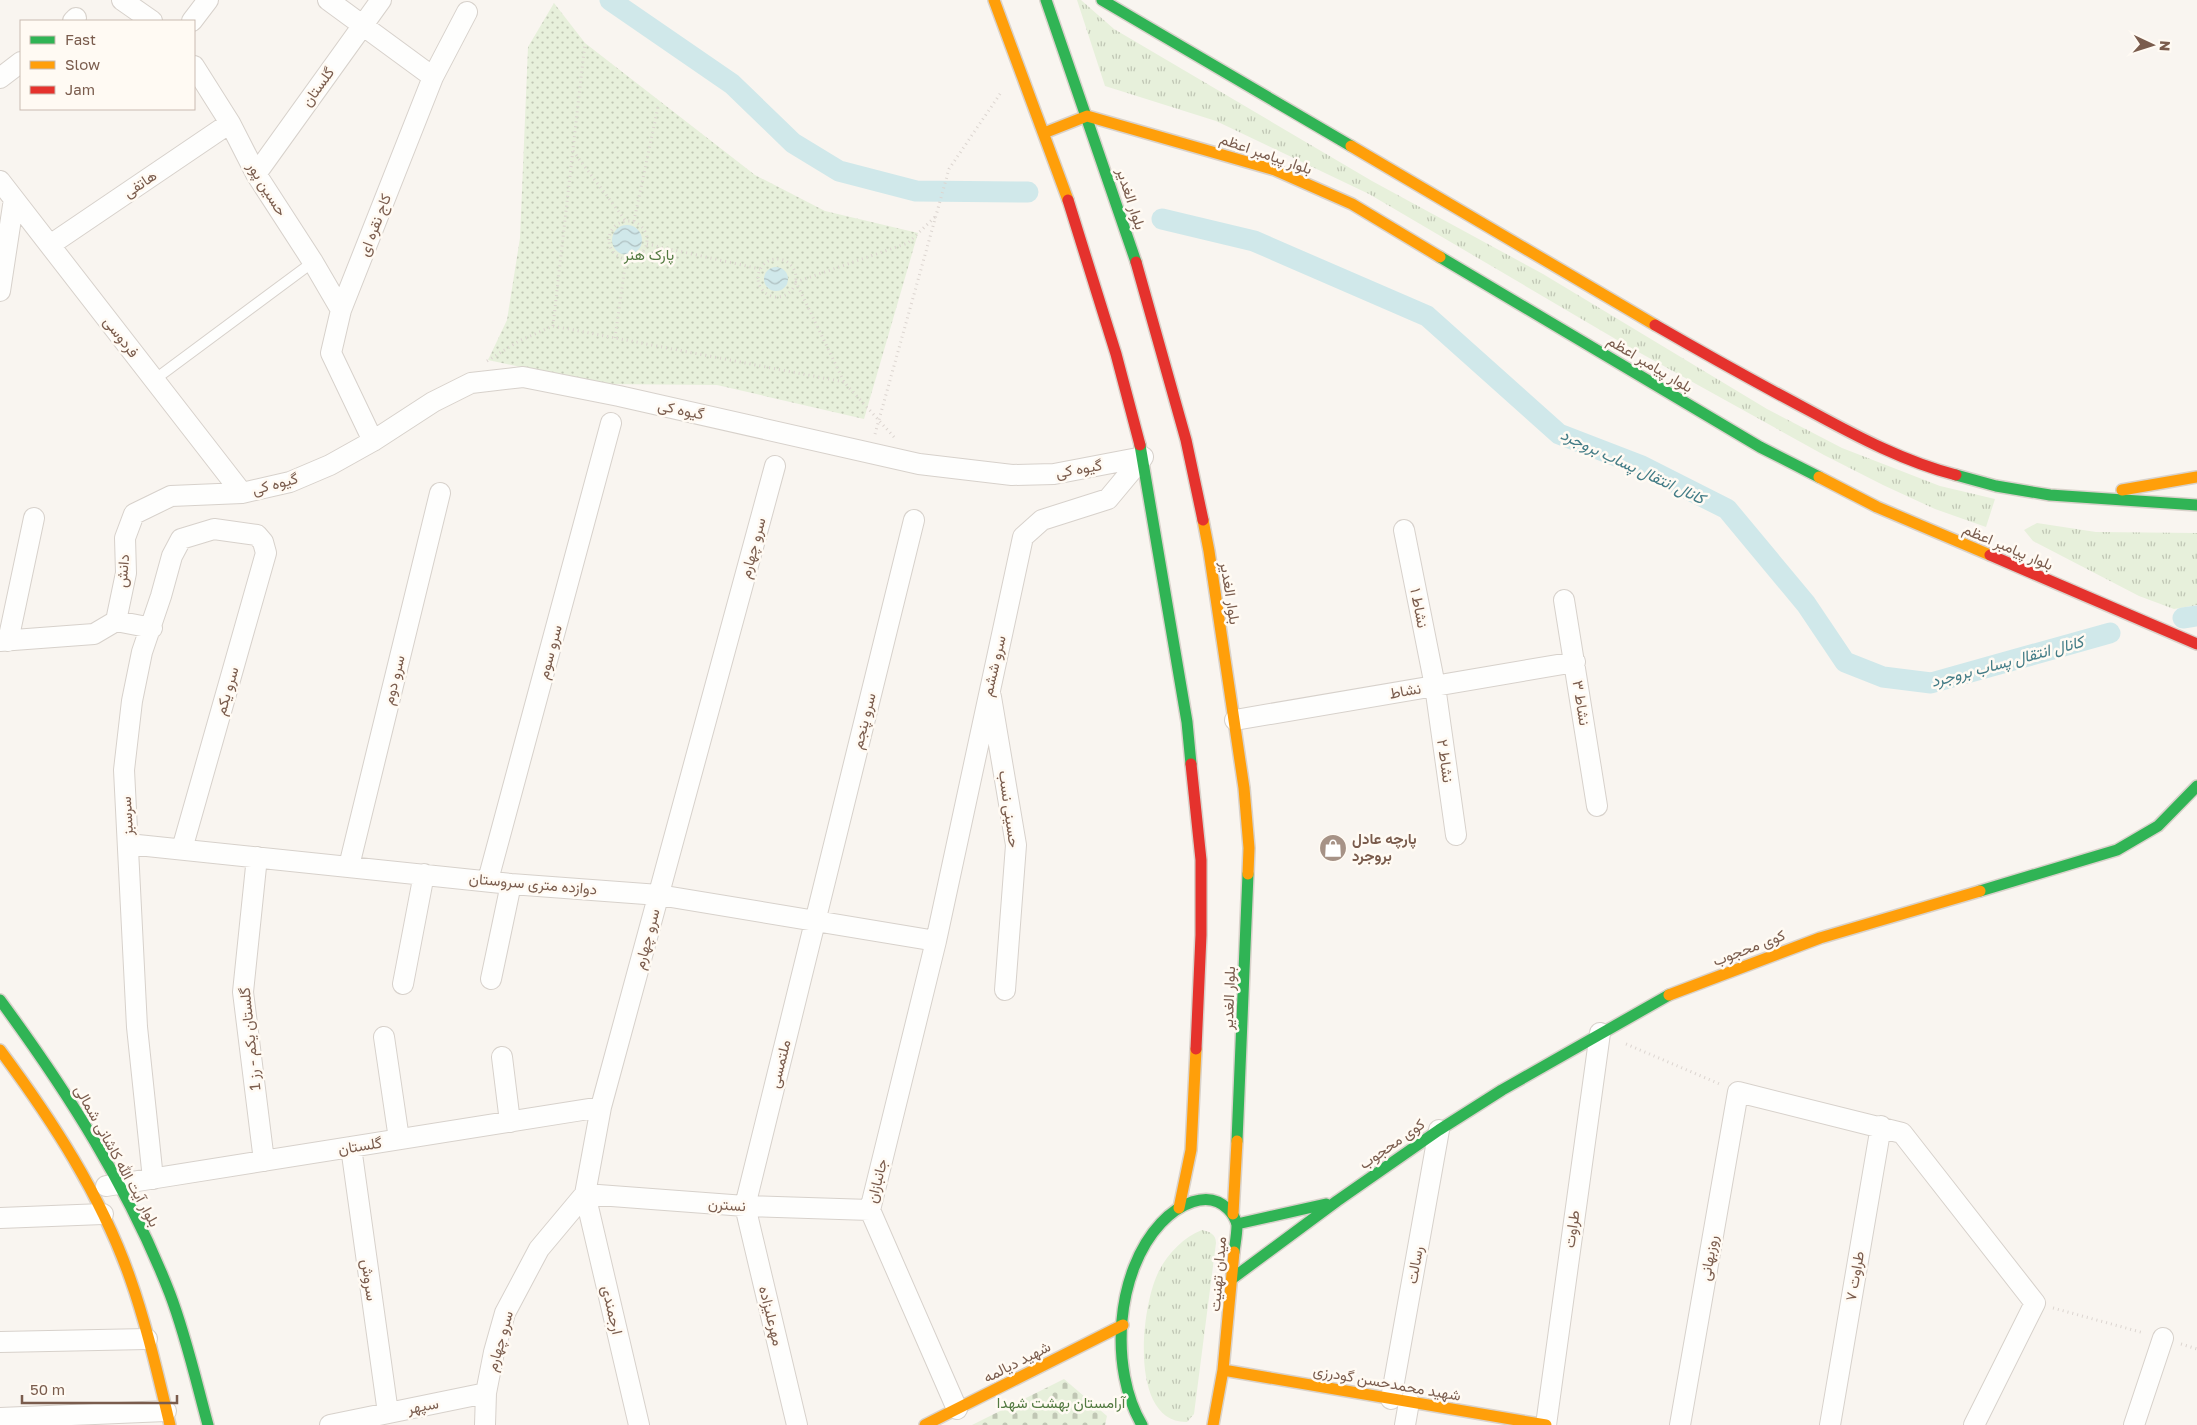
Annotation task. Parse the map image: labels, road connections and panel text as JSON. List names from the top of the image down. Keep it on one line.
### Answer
{"streets":{"main road":["بلوار پیامبر اعظم","بلوار الغدیر","کوی محجوب","بلوار آیت الله کاشانی شمالی","میدان تهنیت","شهید دیالمه","شهید محمدحسن گودرزی"],"street":["گلستان","هاتفی","حسین پور","کاج نقره ای","فردوسی","گیوه کی","سرو چهارم","دانش","نشاط ۱","سرو سوم","سرو ششم","سرو دوم","سرو یکم","نشاط","نشاط ۳","سرو پنجم","نشاط ۲","حسینی نسب","سرسبز","دوازده متری سروستان","گلستان یکم - رز 1","ملتمسی","جانبازان","نسترن","طراوت","روزبهانی","رسالت","طراوت ۷","سروش","ارجمندی","مهرعلیزاده","سپهر"]},"crossings":[["گلستان","حسین پور"],["گلستان","سرو چهارم"],["گلستان","سرسبز"],["گلستان","گلستان یکم - رز 1"],["گلستان","بلوار آیت الله کاشانی شمالی"],["گلستان","سروش"],["بلوار پیامبر اعظم","بلوار الغدیر"],["هاتفی","حسین پور"],["هاتفی","فردوسی"],["حسین پور","کاج نقره ای"],["بلوار الغدیر","گیوه کی"],["بلوار الغدیر","سرو ششم"],["بلوار الغدیر","نشاط"],["بلوار الغدیر","میدان تهنیت"],["کاج نقره ای","گیوه کی"],["فردوسی","گیوه کی"],["فردوسی","دانش"],["گیوه کی","دانش"],["گیوه کی","سرو ششم"],["سرو چهارم","دوازده متری سروستان"],["سرو چهارم","نسترن"],["سرو چهارم","ارجمندی"],["سرو چهارم","سپهر"],["نشاط ۱","نشاط"],["نشاط ۱","نشاط ۲"],["سرو سوم","دوازده متری سروستان"],["سرو ششم","حسینی نسب"],["سرو ششم","دوازده متری سروستان"],["سرو ششم","جانبازان"],["سرو دوم","دوازده متری سروستان"],["سرو یکم","سرسبز"],["سرو یکم","دوازده متری سروستان"],["نشاط","نشاط ۳"],["نشاط","نشاط ۲"],["سرو پنجم","دوازده متری سروستان"],["سرو پنجم","ملتمسی"],["سرسبز","دوازده متری سروستان"],["دوازده متری سروستان","گلستان یکم - رز 1"],["دوازده متری سروستان","ملتمسی"],["دوازده متری سروستان","جانبازان"],["کوی محجوب","طراوت"],["کوی محجوب","رسالت"],["کوی محجوب","میدان تهنیت"],["ملتمسی","نسترن"],["ملتمسی","مهرعلیزاده"],["جانبازان","نسترن"],["جانبازان","شهید دیالمه"],["نسترن","ارجمندی"],["نسترن","مهرعلیزاده"],["طراوت","شهید محمدحسن گودرزی"],["رسالت","شهید محمدحسن گودرزی"],["میدان تهنیت","شهید محمدحسن گودرزی"],["سروش","سپهر"]],"water":["کانال انتقال پساب بروجرد"],"parks":["پارک هنر","آرامستان بهشت شهدا"],"places":{"shop":["پارچه عادل بروجرد"]},"legend":["Fast","Slow","Jam"],"scale_bar":"50 m","north":"right"}
